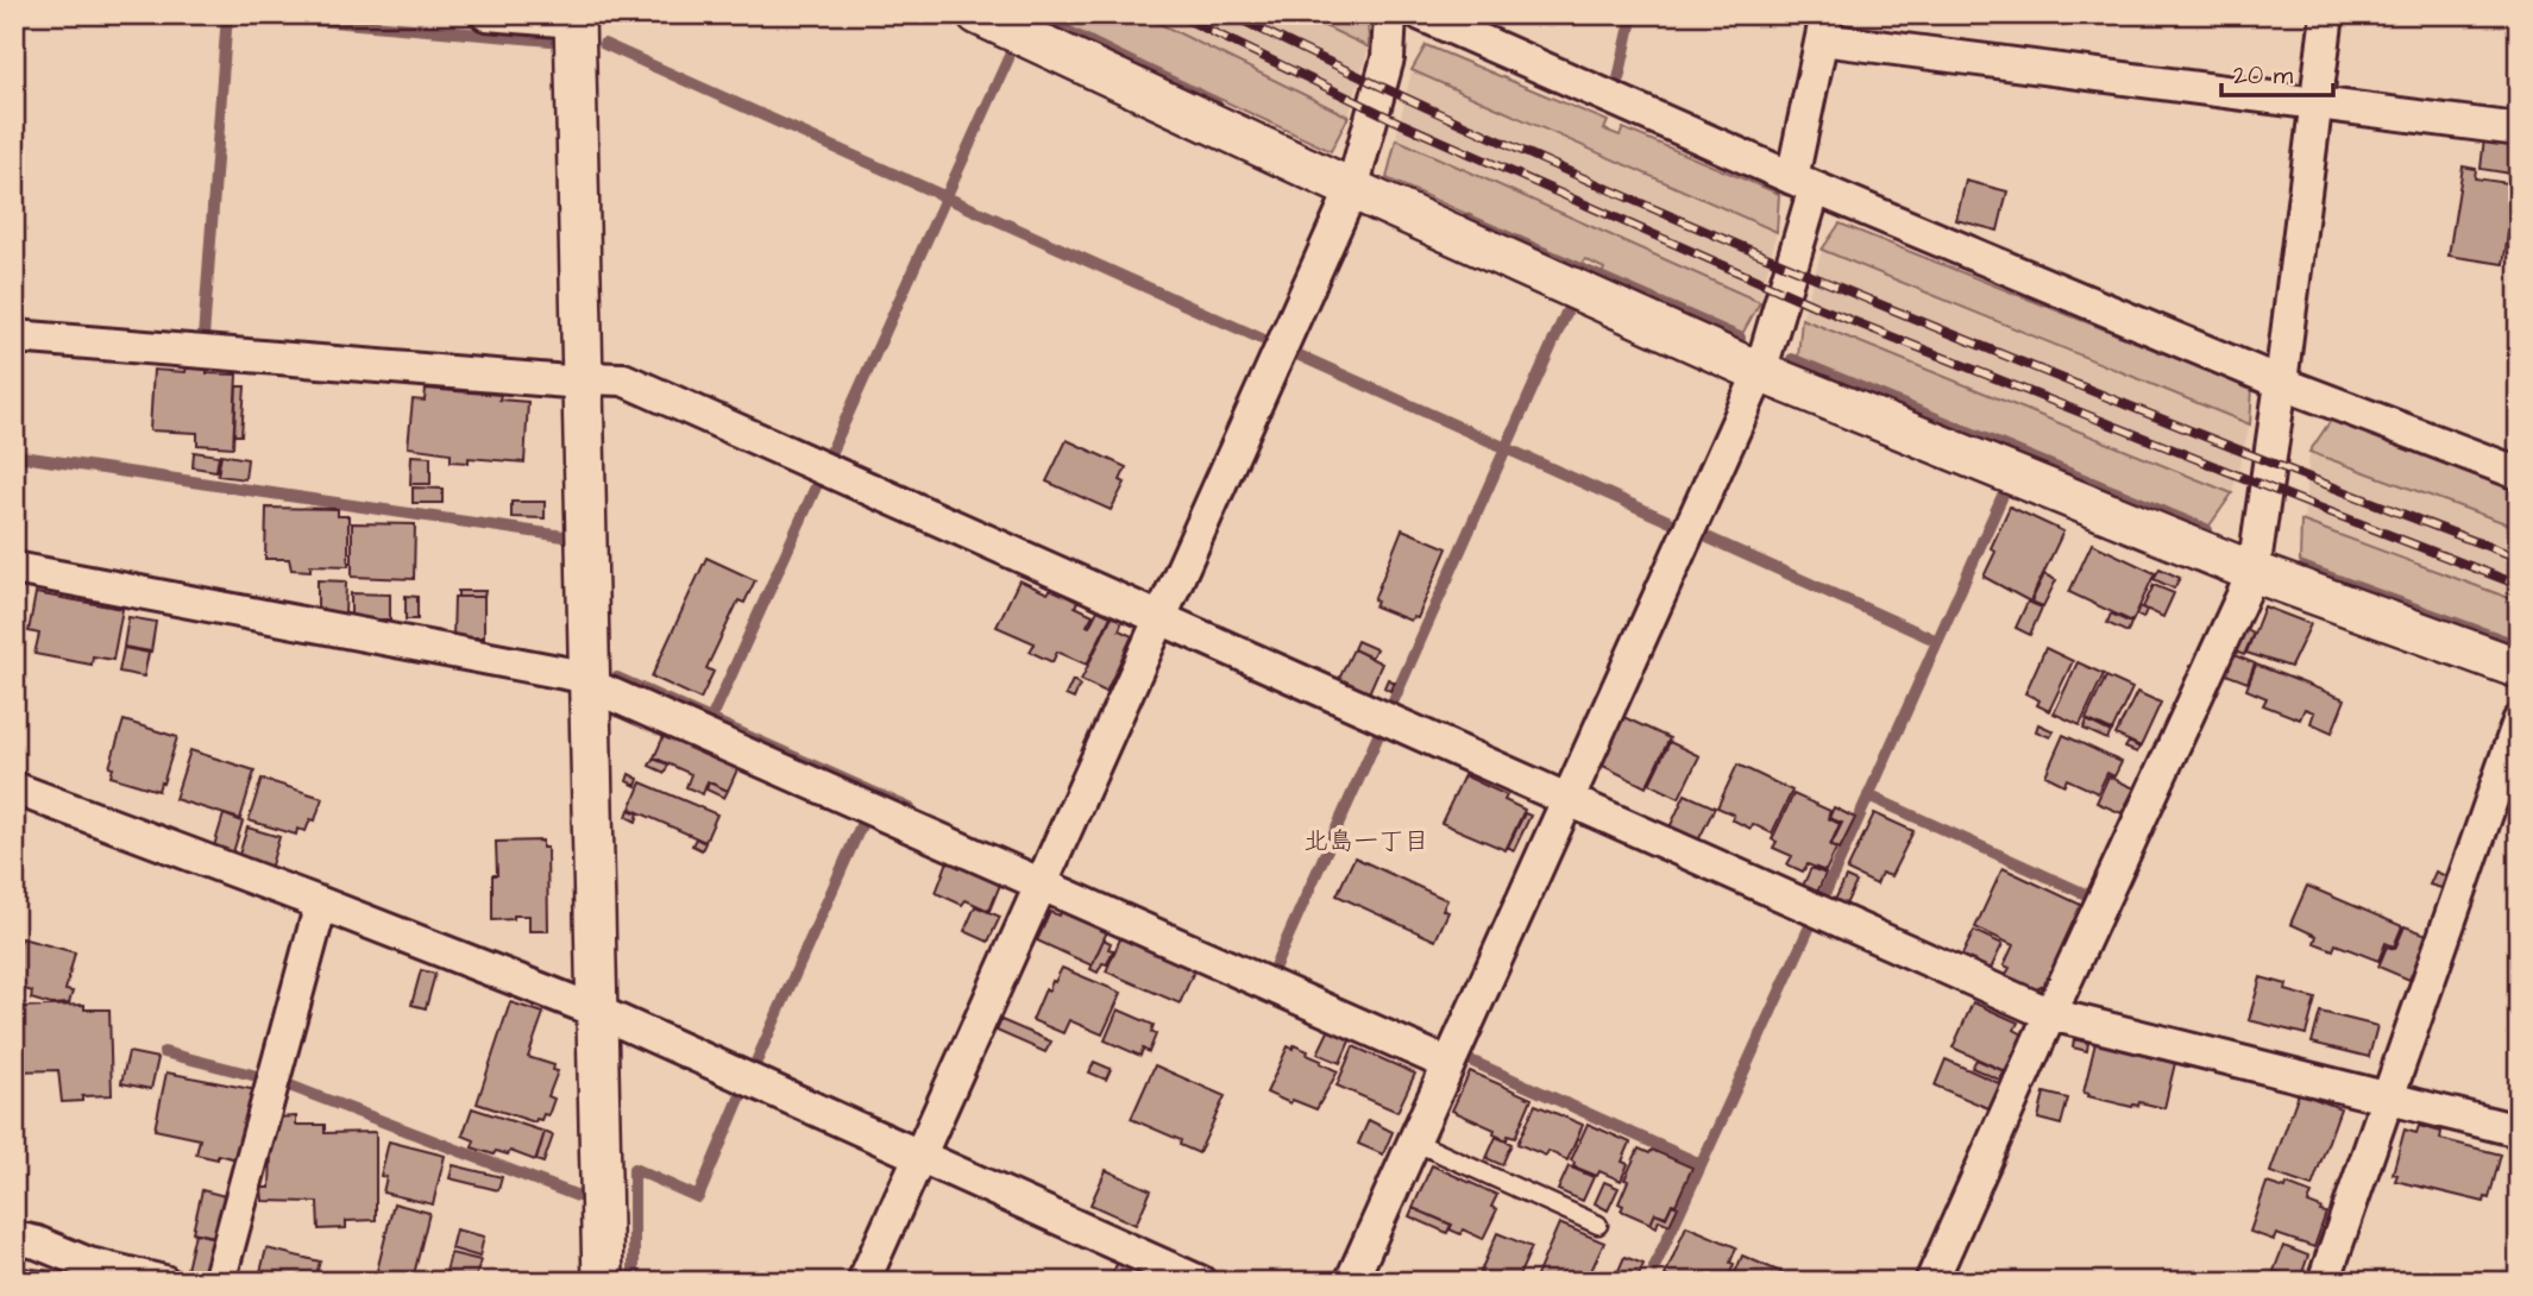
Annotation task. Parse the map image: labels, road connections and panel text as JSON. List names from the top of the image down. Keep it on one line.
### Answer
{"districts":["北島一丁目"],"scale_bar":"20 m"}
